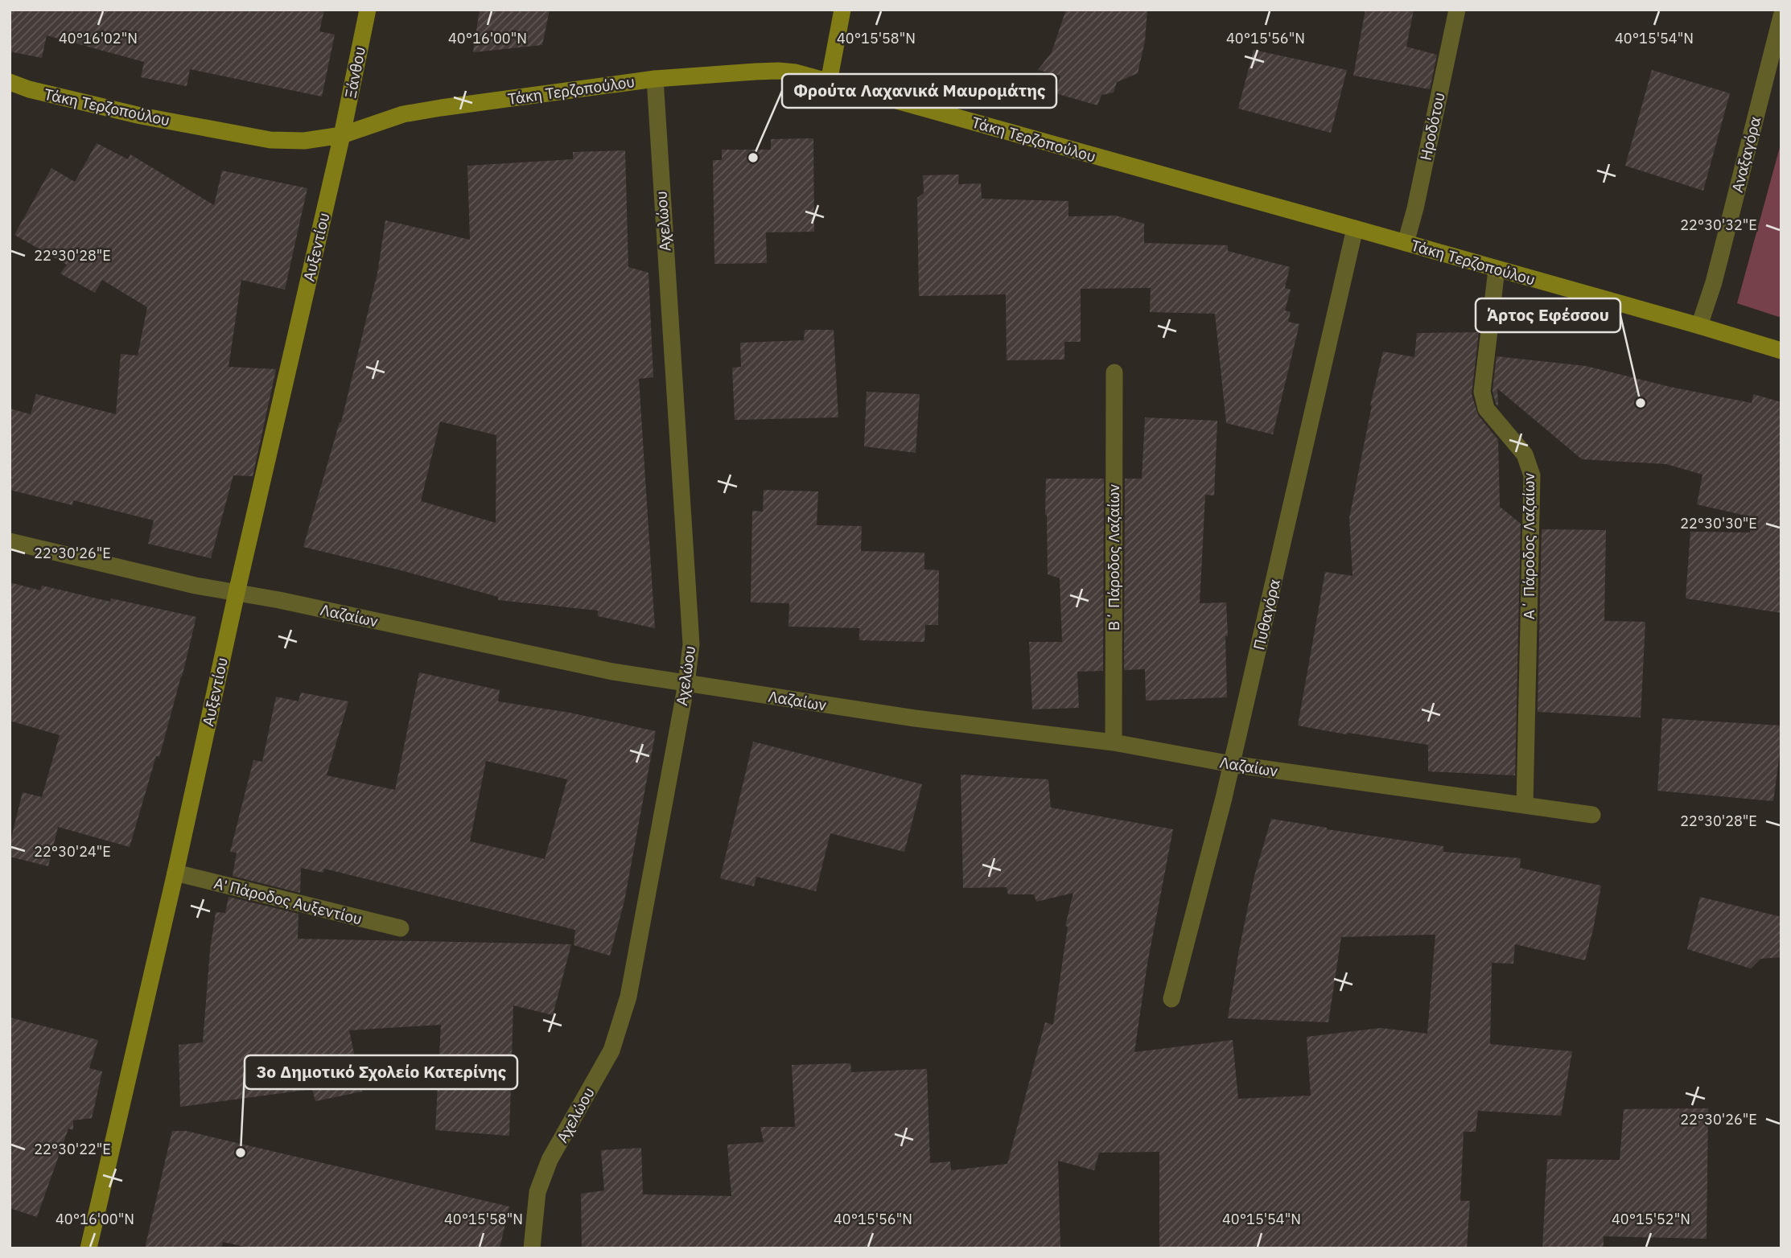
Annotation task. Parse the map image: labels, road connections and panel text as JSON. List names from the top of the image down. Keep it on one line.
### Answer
{"streets":{"main road":["Ξάνθου","Τάκη Τερζοπούλου","Αυξεντίου"],"street":["Ηροδότου","Αναξαγόρα","Αχελώου","Α΄ Πάροδος Λαζαίων","Β΄ Πάροδος Λαζαίων","Πυθαγόρα","Λαζαίων","Αʹ Πάροδος Αυξεντίου"]},"crossings":[["Ξάνθου","Τάκη Τερζοπούλου"],["Ξάνθου","Αυξεντίου"],["Τάκη Τερζοπούλου","Ηροδότου"],["Τάκη Τερζοπούλου","Αναξαγόρα"],["Τάκη Τερζοπούλου","Αχελώου"],["Τάκη Τερζοπούλου","Αυξεντίου"],["Τάκη Τερζοπούλου","Α΄ Πάροδος Λαζαίων"],["Τάκη Τερζοπούλου","Πυθαγόρα"],["Αχελώου","Λαζαίων"],["Αυξεντίου","Λαζαίων"],["Αυξεντίου","Αʹ Πάροδος Αυξεντίου"],["Α΄ Πάροδος Λαζαίων","Λαζαίων"],["Β΄ Πάροδος Λαζαίων","Λαζαίων"],["Πυθαγόρα","Λαζαίων"]],"places":["Φρούτα Λαχανικά Μαυρομάτης","Άρτος Εφέσσου","3ο Δημοτικό Σχολείο Κατερίνης"],"coordinates":["40°16'02\"N","40°16'00\"N","40°15'58\"N","40°15'56\"N","40°15'54\"N","22°30'32\"E","22°30'28\"E","22°30'30\"E","22°30'26\"E","22°30'24\"E","22°30'22\"E","40°15'52\"N"]}
